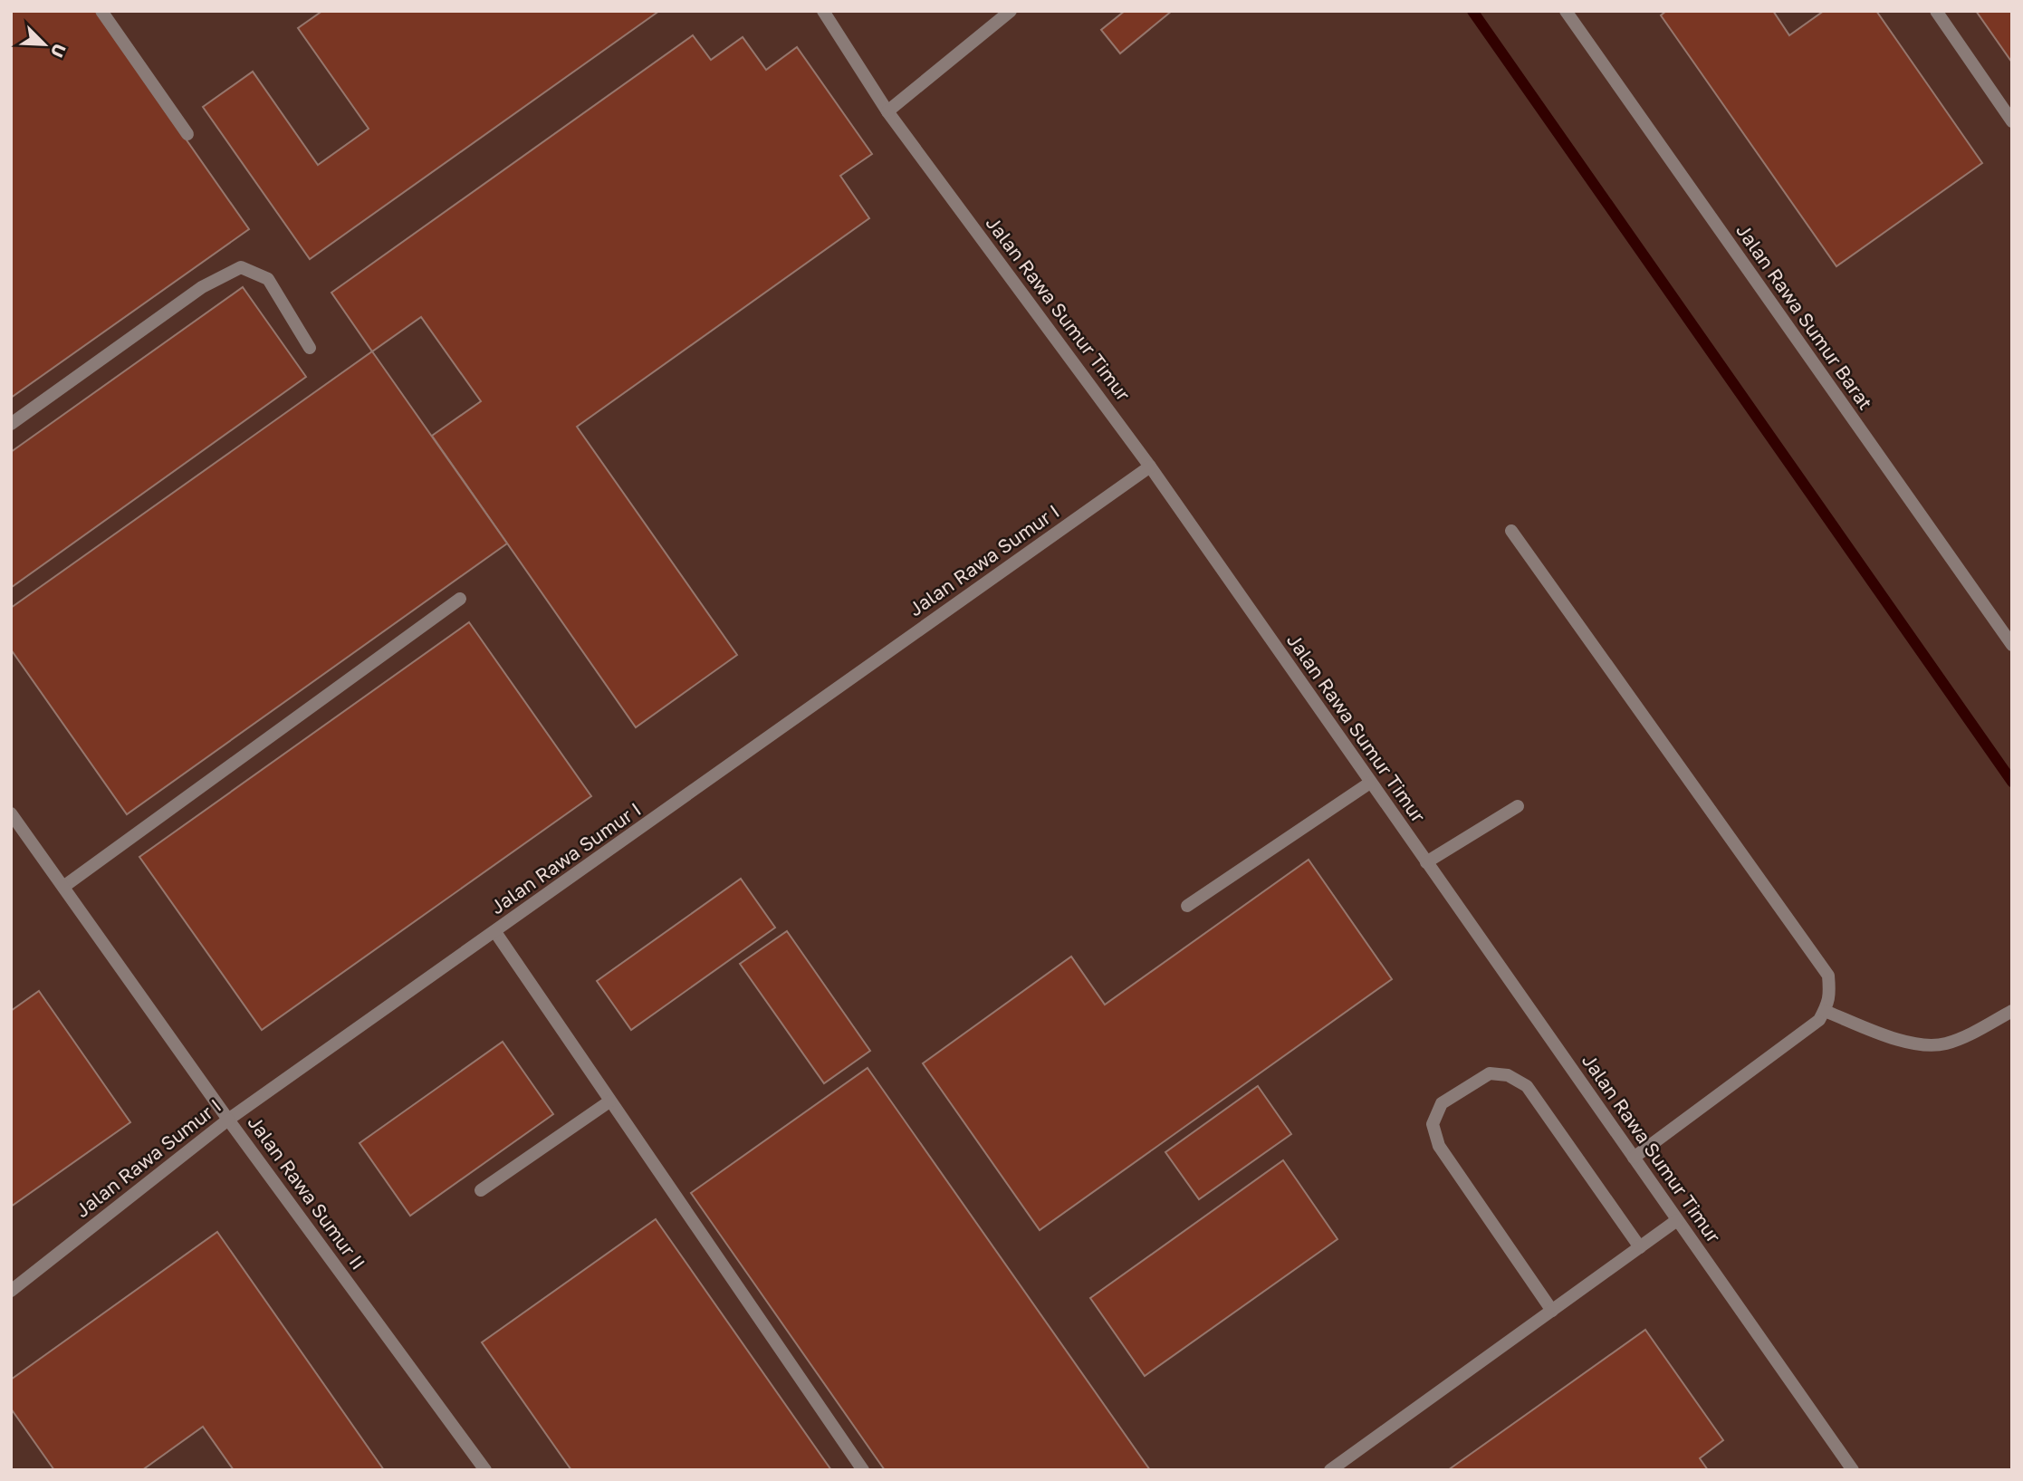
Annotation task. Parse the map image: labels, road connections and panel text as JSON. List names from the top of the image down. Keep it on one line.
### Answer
{"streets":{"street":["Jalan Rawa Sumur Timur","Jalan Rawa Sumur Barat","Jalan Rawa Sumur I","Jalan Rawa Sumur II"]},"crossings":[["Jalan Rawa Sumur Timur","Jalan Rawa Sumur I"],["Jalan Rawa Sumur I","Jalan Rawa Sumur II"]],"north":"bottom right"}
